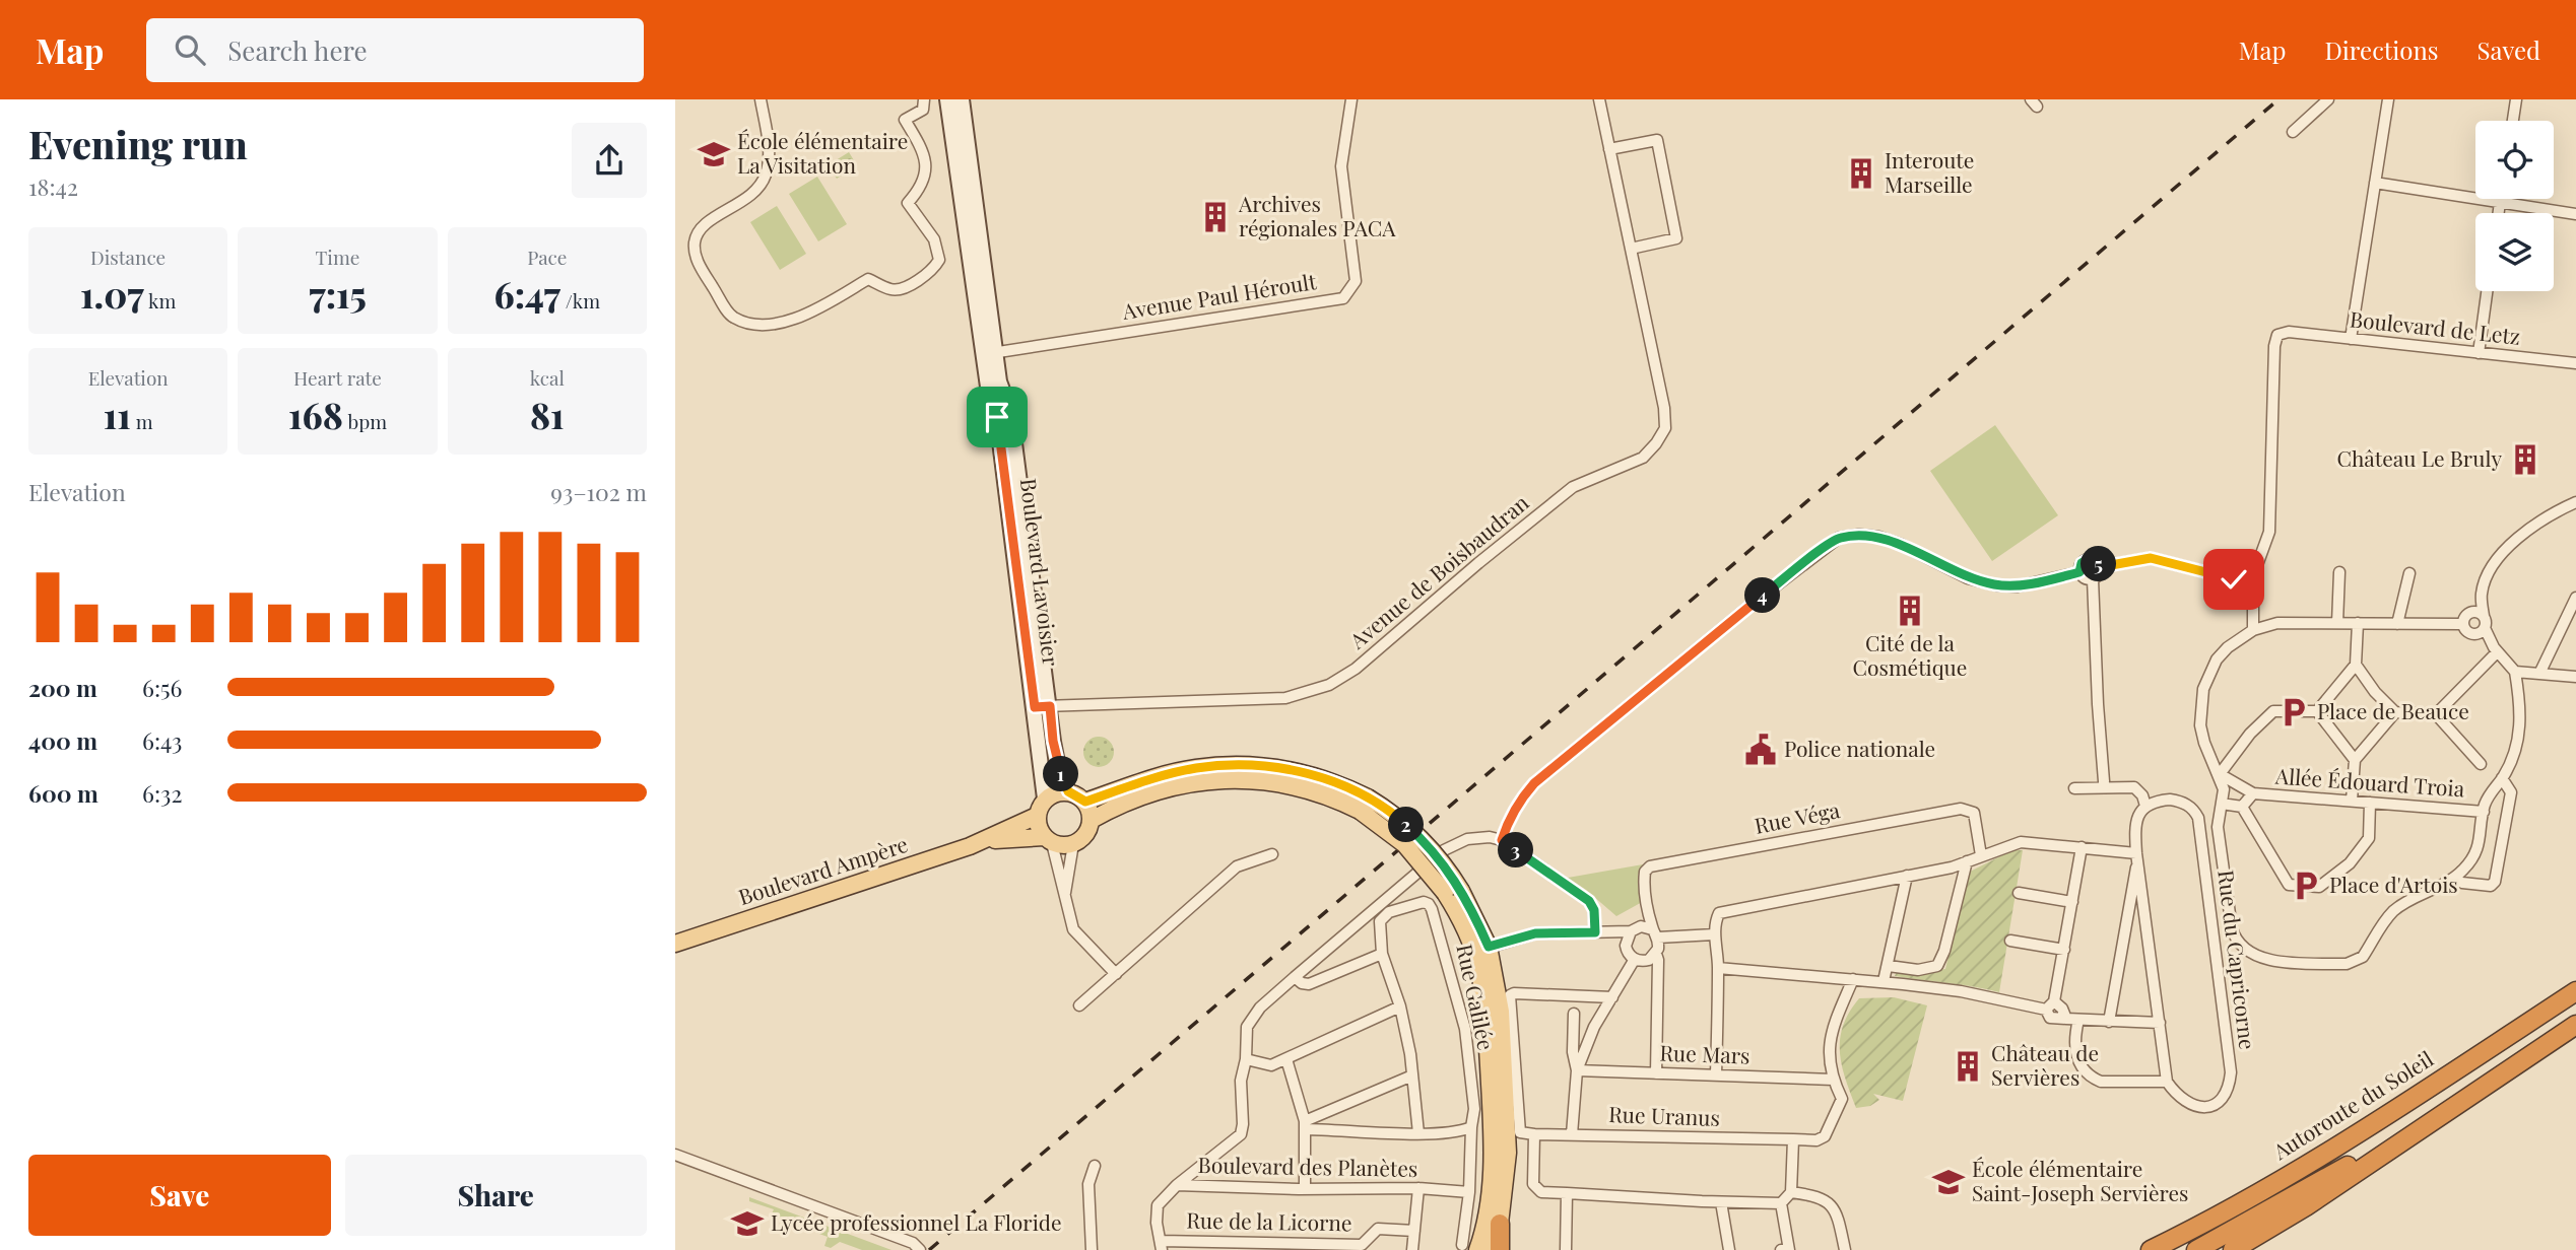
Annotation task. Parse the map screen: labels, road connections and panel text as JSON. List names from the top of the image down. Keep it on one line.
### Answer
{"streets":{"highway":["Autoroute du Soleil"],"main road":["Boulevard Ampère"],"street":["Avenue Paul Héroult","Boulevard de Letz","Boulevard Lavoisier","Avenue de Boisbaudran","Allée Édouard Troia","Rue Véga","Rue du Capricorne","Rue Galilée","Rue Mars","Rue Uranus","Boulevard des Planètes","Rue de la Licorne"]},"crossings":[["Avenue Paul Héroult","Boulevard Lavoisier"],["Boulevard Lavoisier","Avenue de Boisbaudran"],["Boulevard Lavoisier","Boulevard Ampère"],["Rue Galilée","Boulevard des Planètes"],["Rue Mars","Rue Uranus"],["Boulevard des Planètes","Rue de la Licorne"]],"places":{"school or university":["École élémentaire La Visitation","École élémentaire Saint-Joseph Servières","Lycée professionnel La Floride"],"building":["Interoute Marseille","Archives régionales PACA","Château Le Bruly","Cité de la Cosmétique","Château de Servières"],"parking":["Place de Beauce","Place d'Artois"],"public building":["Police nationale"]},"page":{"header":"Map","search":"Search here","nav":["Map","Directions","Saved"],"heading":["Evening run","18:42"],"stats":[["Distance","1.07 km"],["Time","7:15"],["Pace","6:47 /km"],["Elevation","11 m"],["Heart rate","168 bpm"],["kcal","81"]],"chart":["Elevation","93–102 m"],"pins":["5","4","1","2","3"],"list":[{"name":"200 m","note":"6:56"},{"name":"400 m","note":"6:43"},{"name":"600 m","note":"6:32"}],"buttons":["Save","Share"]}}
